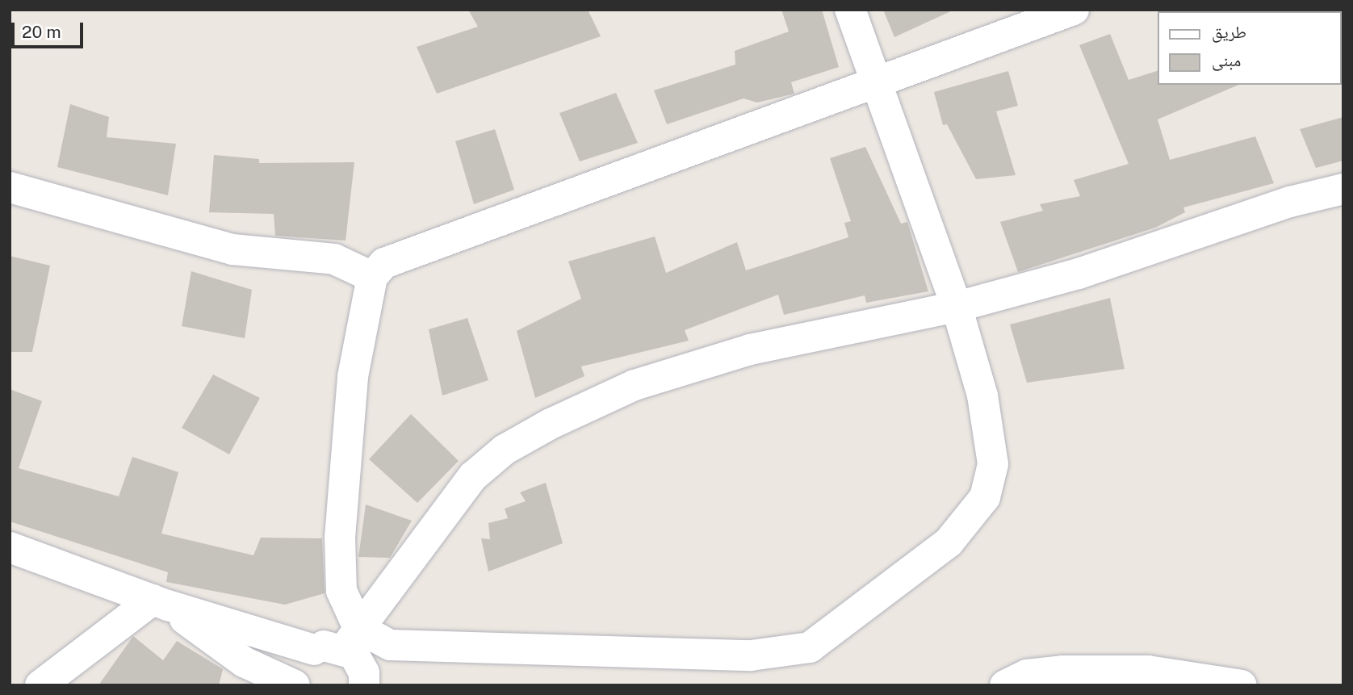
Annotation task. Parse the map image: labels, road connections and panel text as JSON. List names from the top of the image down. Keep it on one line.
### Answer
{"legend":["طريق","مبنى"],"scale_bar":"20 m"}
